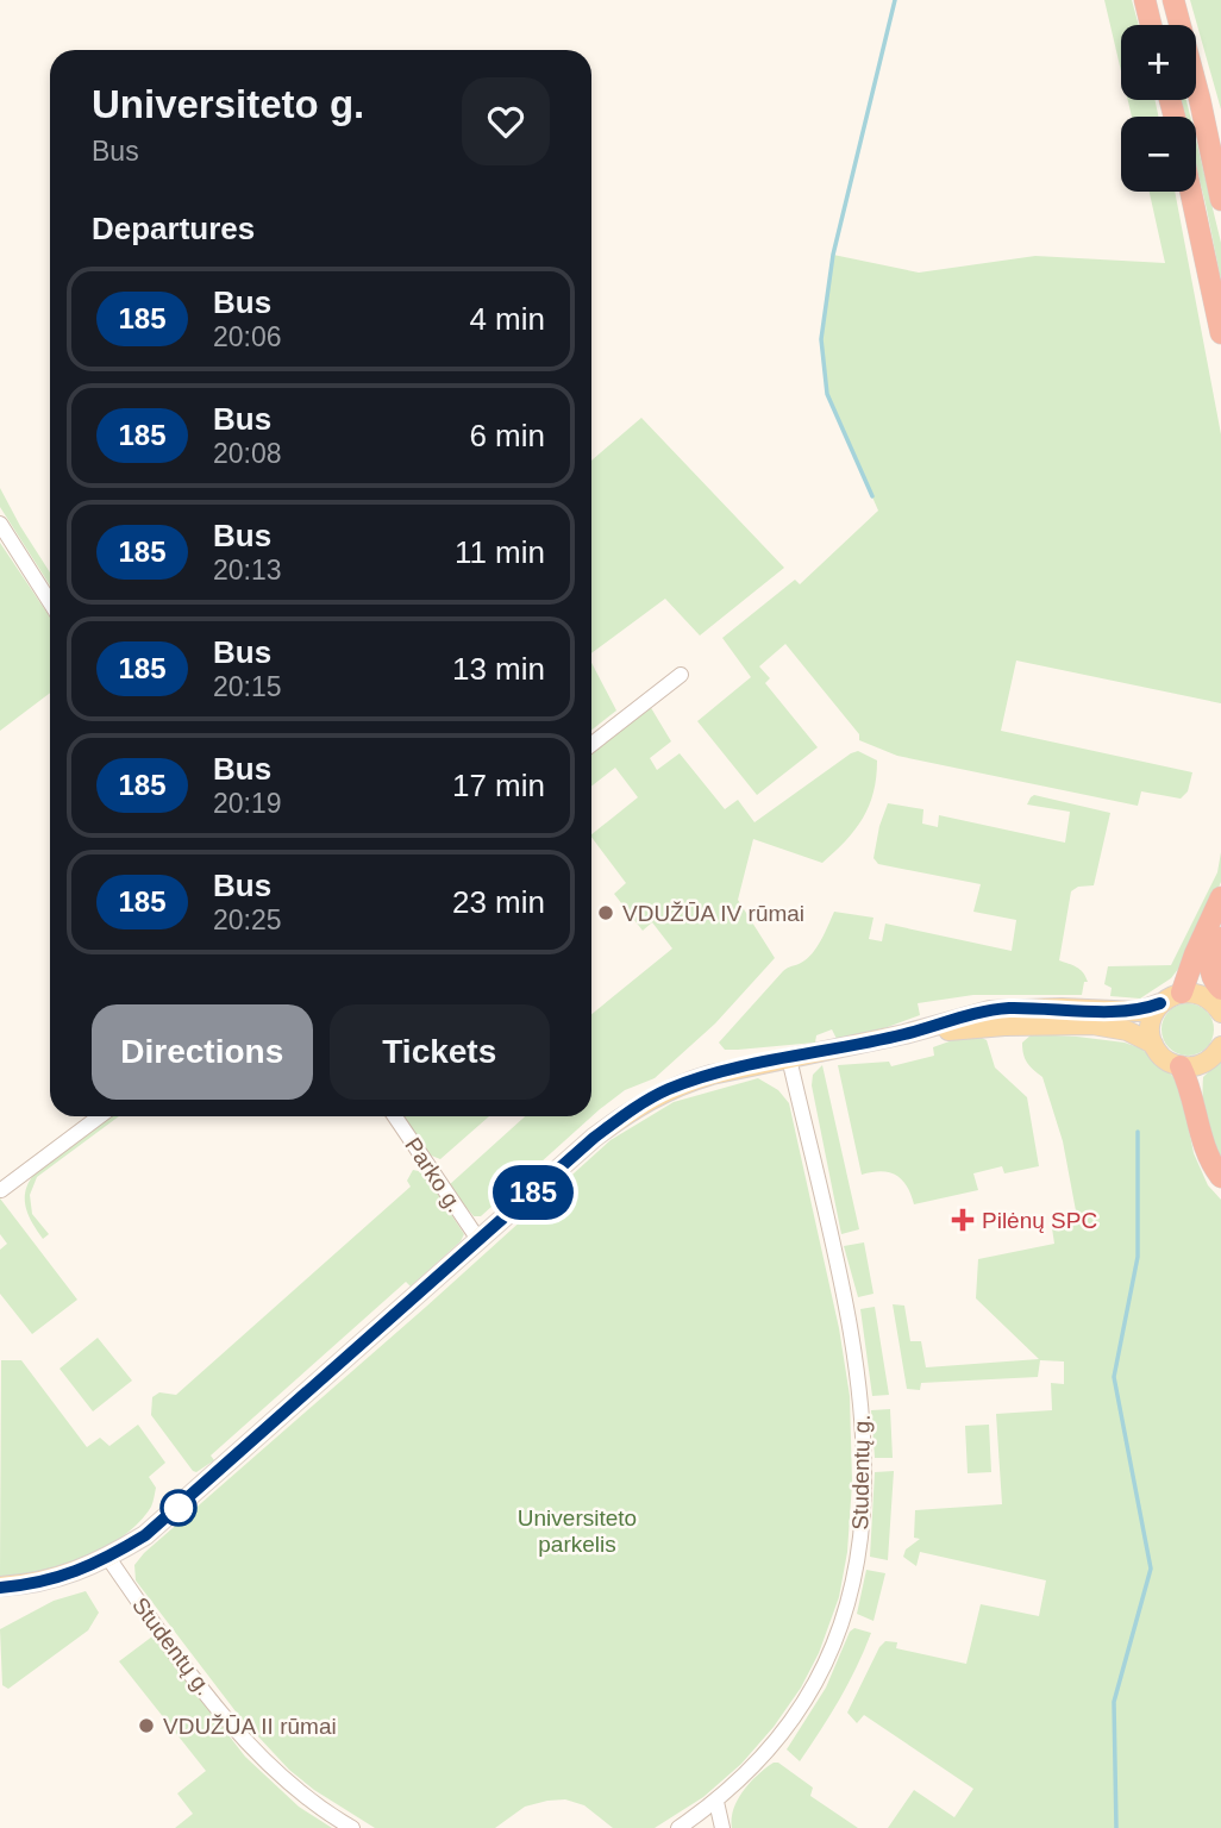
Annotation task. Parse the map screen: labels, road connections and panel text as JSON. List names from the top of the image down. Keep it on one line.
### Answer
{"streets":{"street":["Parko g.","Studentų g."]},"parks":["Universiteto parkelis"],"places":{"other":["VDUŽŪA IV rūmai","VDUŽŪA II rūmai"],"health":["Pilėnų SPC"]},"lines":["bus line 185"],"page":{"on_map":"185","map_buttons":["+","−"],"heading":[["Universiteto g.","Bus"],"Departures"],"list":[{"mark":"185","name":"Bus","note":"20:06","value":"4 min"},{"mark":"185","name":"Bus","note":"20:08","value":"6 min"},{"mark":"185","name":"Bus","note":"20:13","value":"11 min"},{"mark":"185","name":"Bus","note":"20:15","value":"13 min"},{"mark":"185","name":"Bus","note":"20:19","value":"17 min"},{"mark":"185","name":"Bus","note":"20:25","value":"23 min"}],"buttons":["Directions","Tickets"]}}
